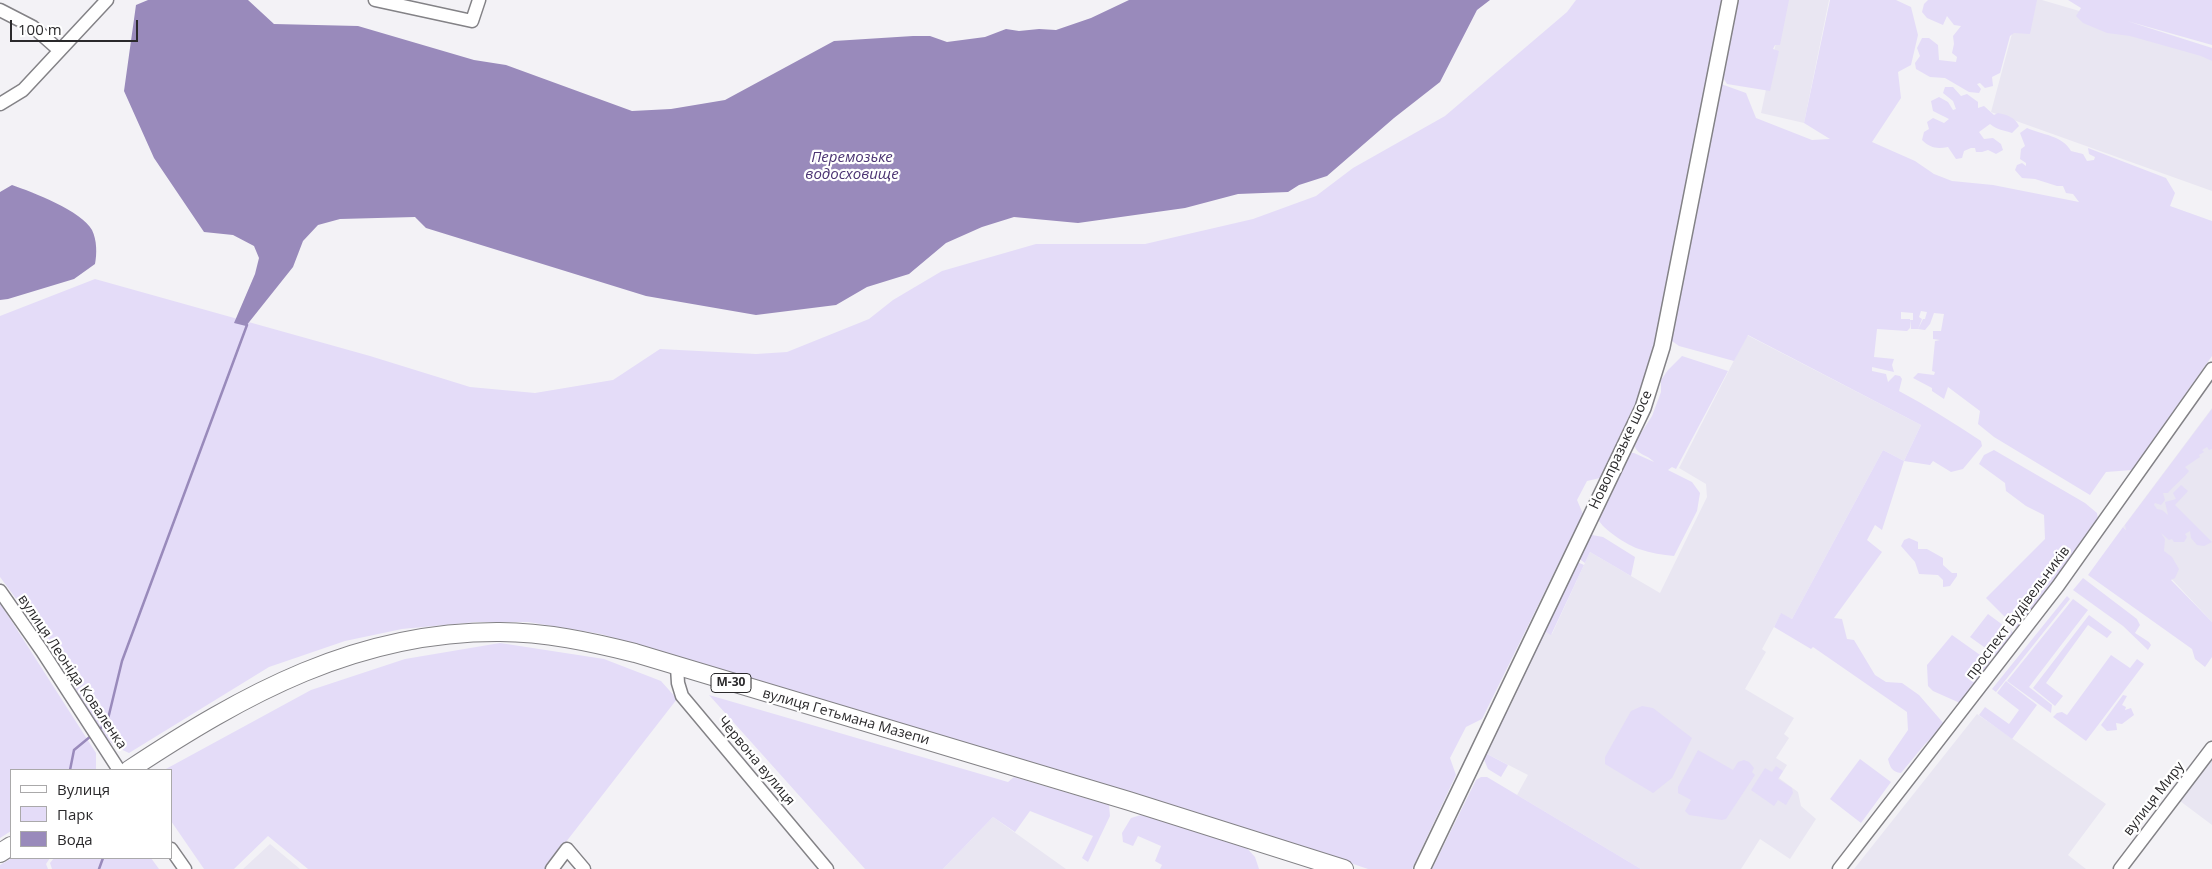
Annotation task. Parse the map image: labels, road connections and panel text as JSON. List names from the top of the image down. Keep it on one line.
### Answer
{"streets":{"highway":["М-30","вулиця Гетьмана Мазепи"],"main road":["Новопразьке шосе"],"street":["проспект Будівельників","вулиця Леоніда Коваленка","Червона вулиця","вулиця Миру"]},"crossings":[["вулиця Гетьмана Мазепи","Червона вулиця"]],"water":["Перемозьке водосховище"],"legend":["Вулиця","Парк","Вода"],"scale_bar":"100 m"}
